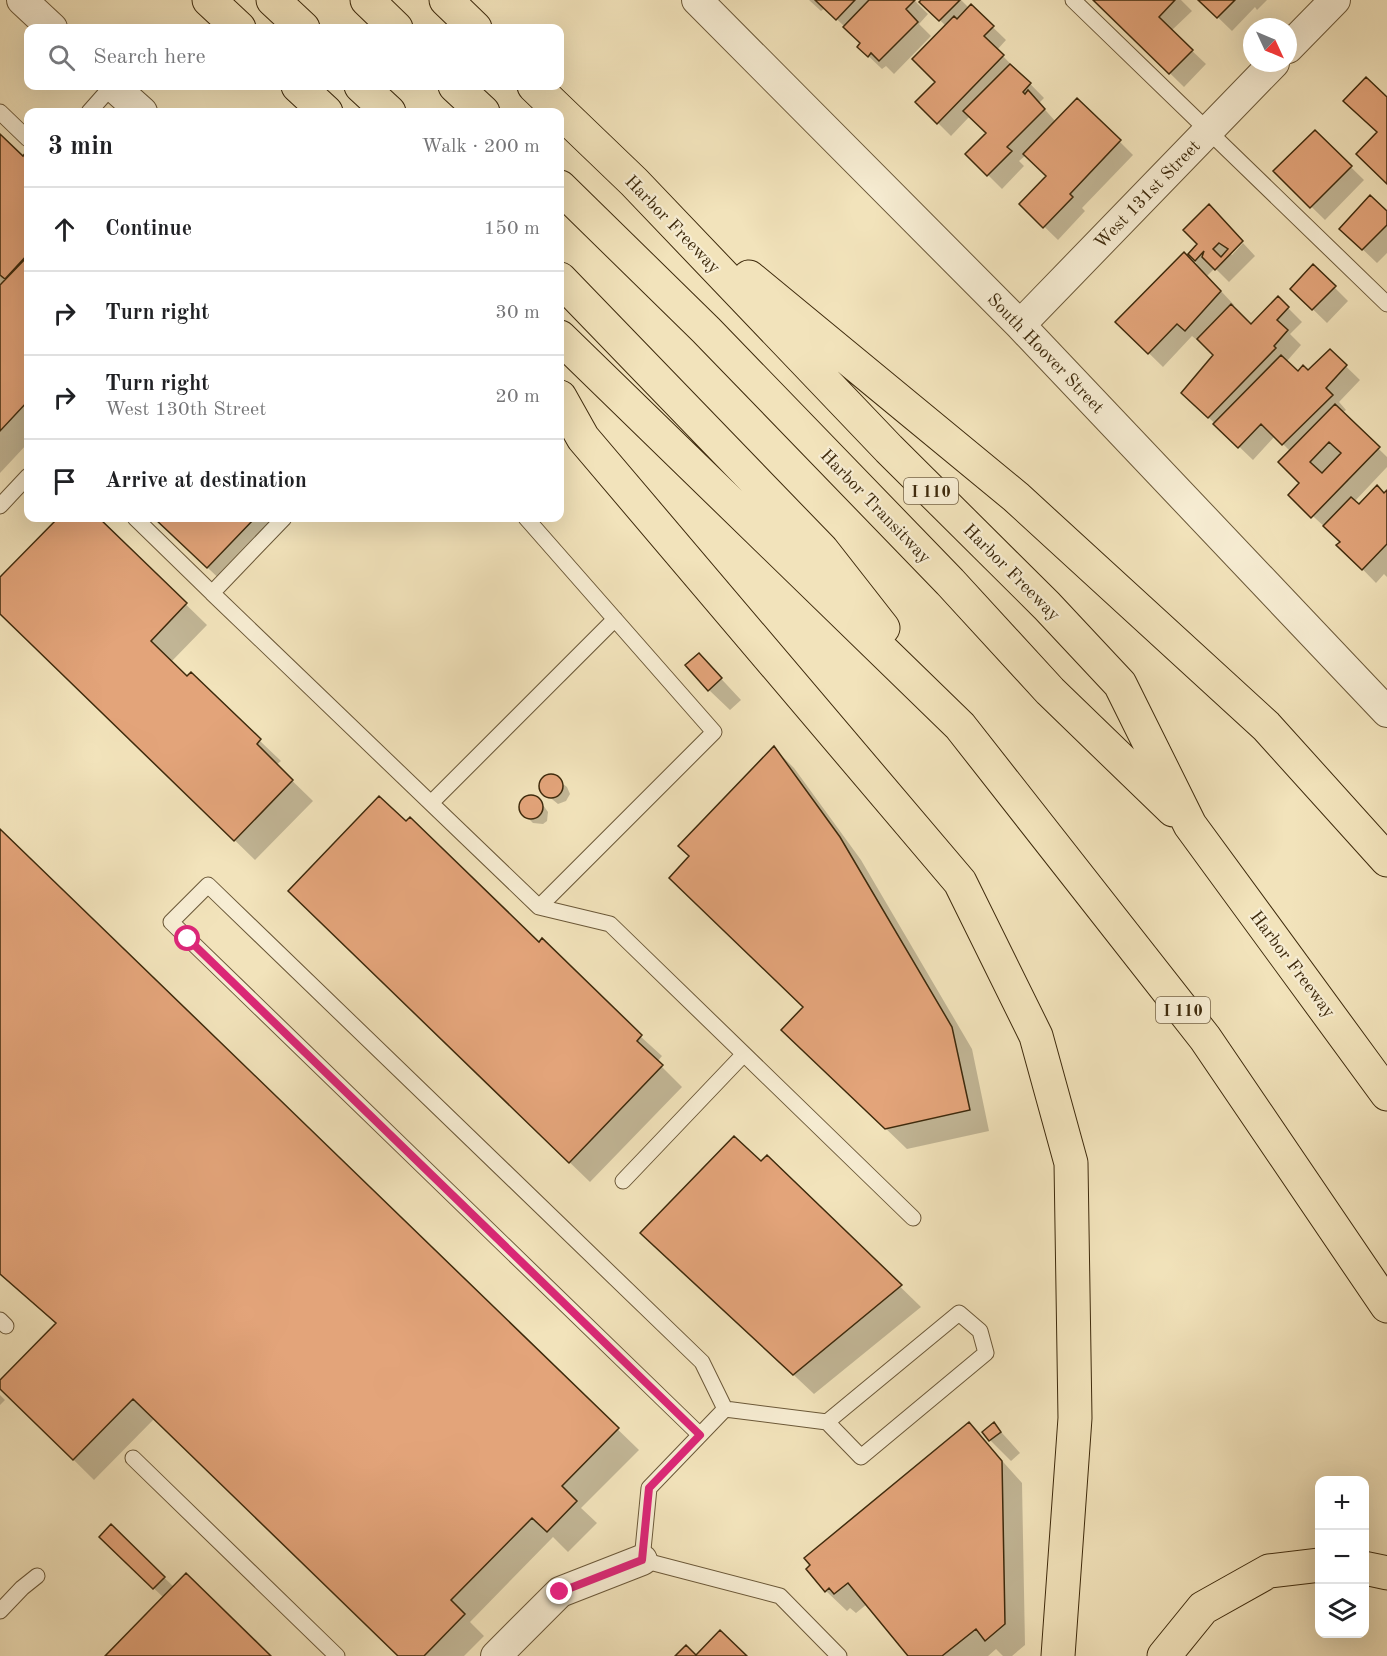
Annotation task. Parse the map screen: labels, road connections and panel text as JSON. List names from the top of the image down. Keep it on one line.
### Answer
{"streets":{"highway":["Harbor Freeway","I 110","Harbor Transitway"],"street":["West 131st Street","South Hoover Street"]},"crossings":[["West 131st Street","South Hoover Street"],["Harbor Freeway","Harbor Transitway"]],"north":"bottom right","page":{"search":"Search here","heading":["3 min","Walk · 200 m"],"list":[["Continue","150 m"],["Turn right","30 m"],["Turn right","West 130th Street","20 m"],"Arrive at destination"],"map_buttons":["+","−"]}}
